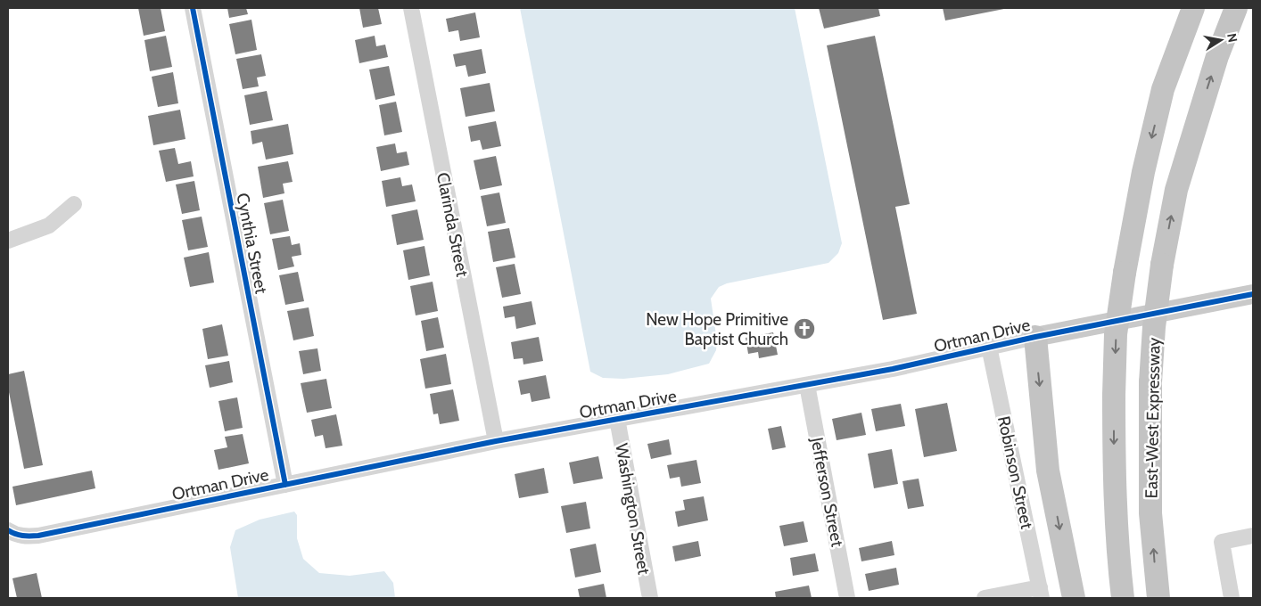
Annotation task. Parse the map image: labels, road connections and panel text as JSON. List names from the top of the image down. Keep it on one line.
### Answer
{"streets":{"highway":["East-West Expressway"],"main road":["Ortman Drive"],"street":["Clarinda Street","Cynthia Street","Robinson Street","Jefferson Street","Washington Street"]},"crossings":[["Clarinda Street","Ortman Drive"],["Cynthia Street","Ortman Drive"],["Ortman Drive","Robinson Street"],["Ortman Drive","Jefferson Street"],["Ortman Drive","Washington Street"]],"places":{"church":["New Hope Primitive Baptist Church"]},"north":"right"}
